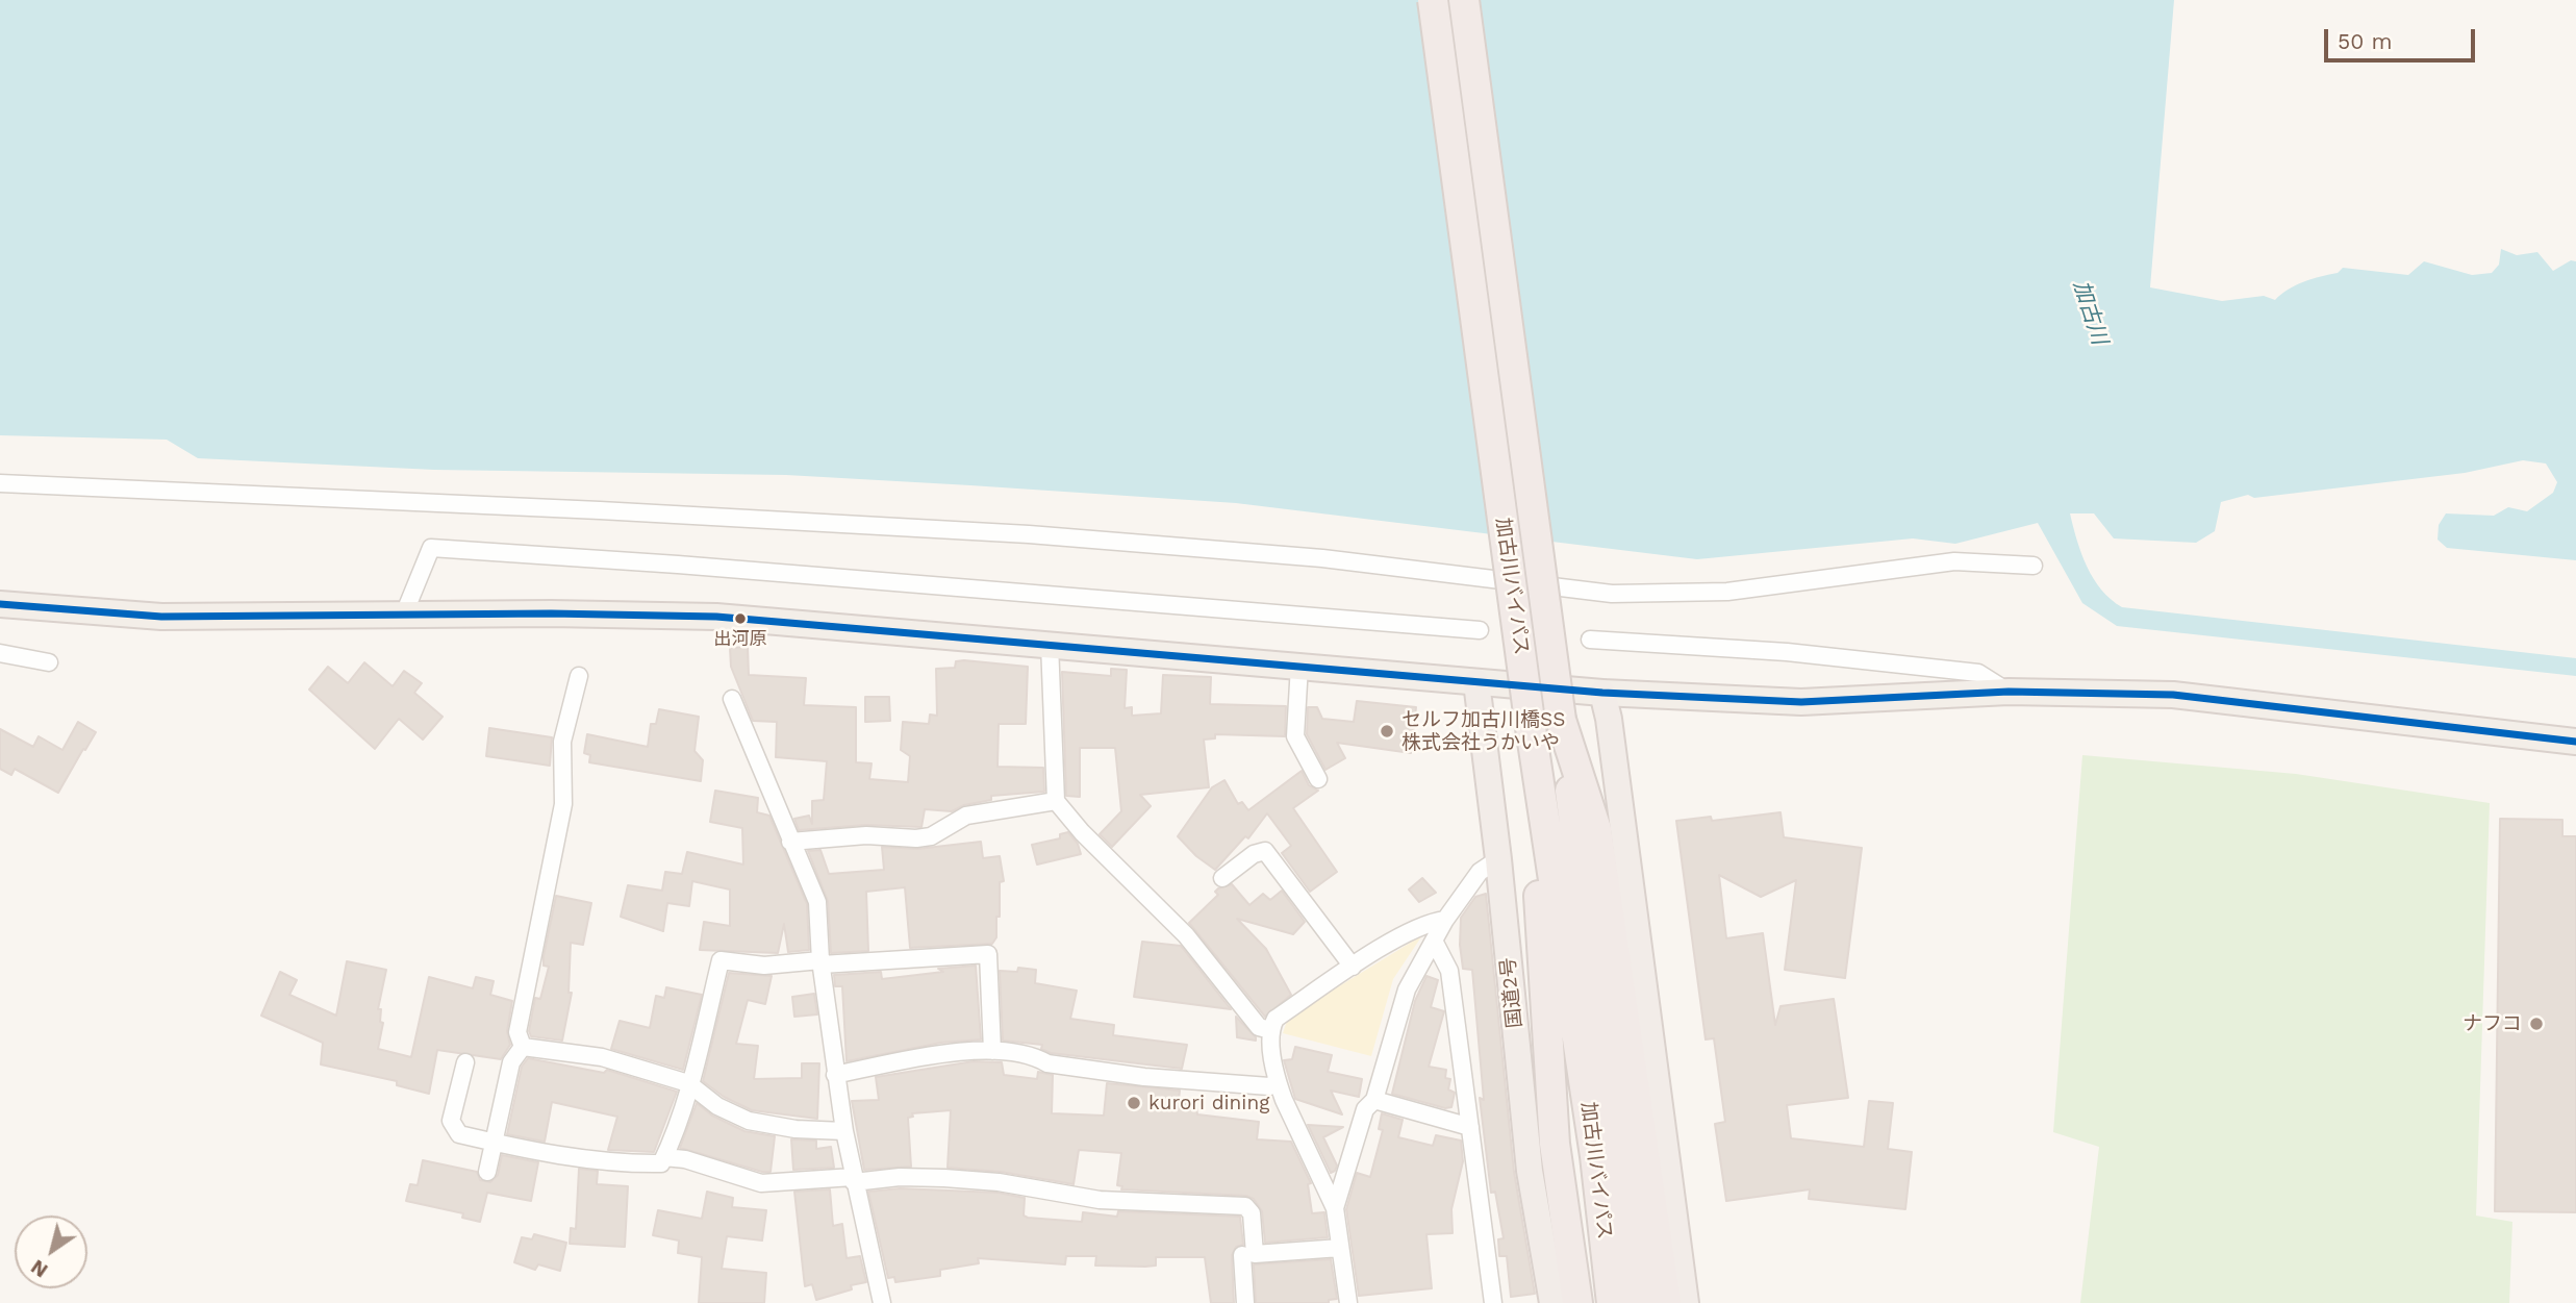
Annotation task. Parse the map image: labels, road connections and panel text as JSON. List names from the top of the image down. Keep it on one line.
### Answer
{"streets":{"highway":["加古川バイパス","国道2号"]},"water":["加古川"],"places":["出河原","セルフ加古川橋SS 株式会社うかいや","ナフコ","kurori dining"],"scale_bar":"50 m","north":"bottom left"}
